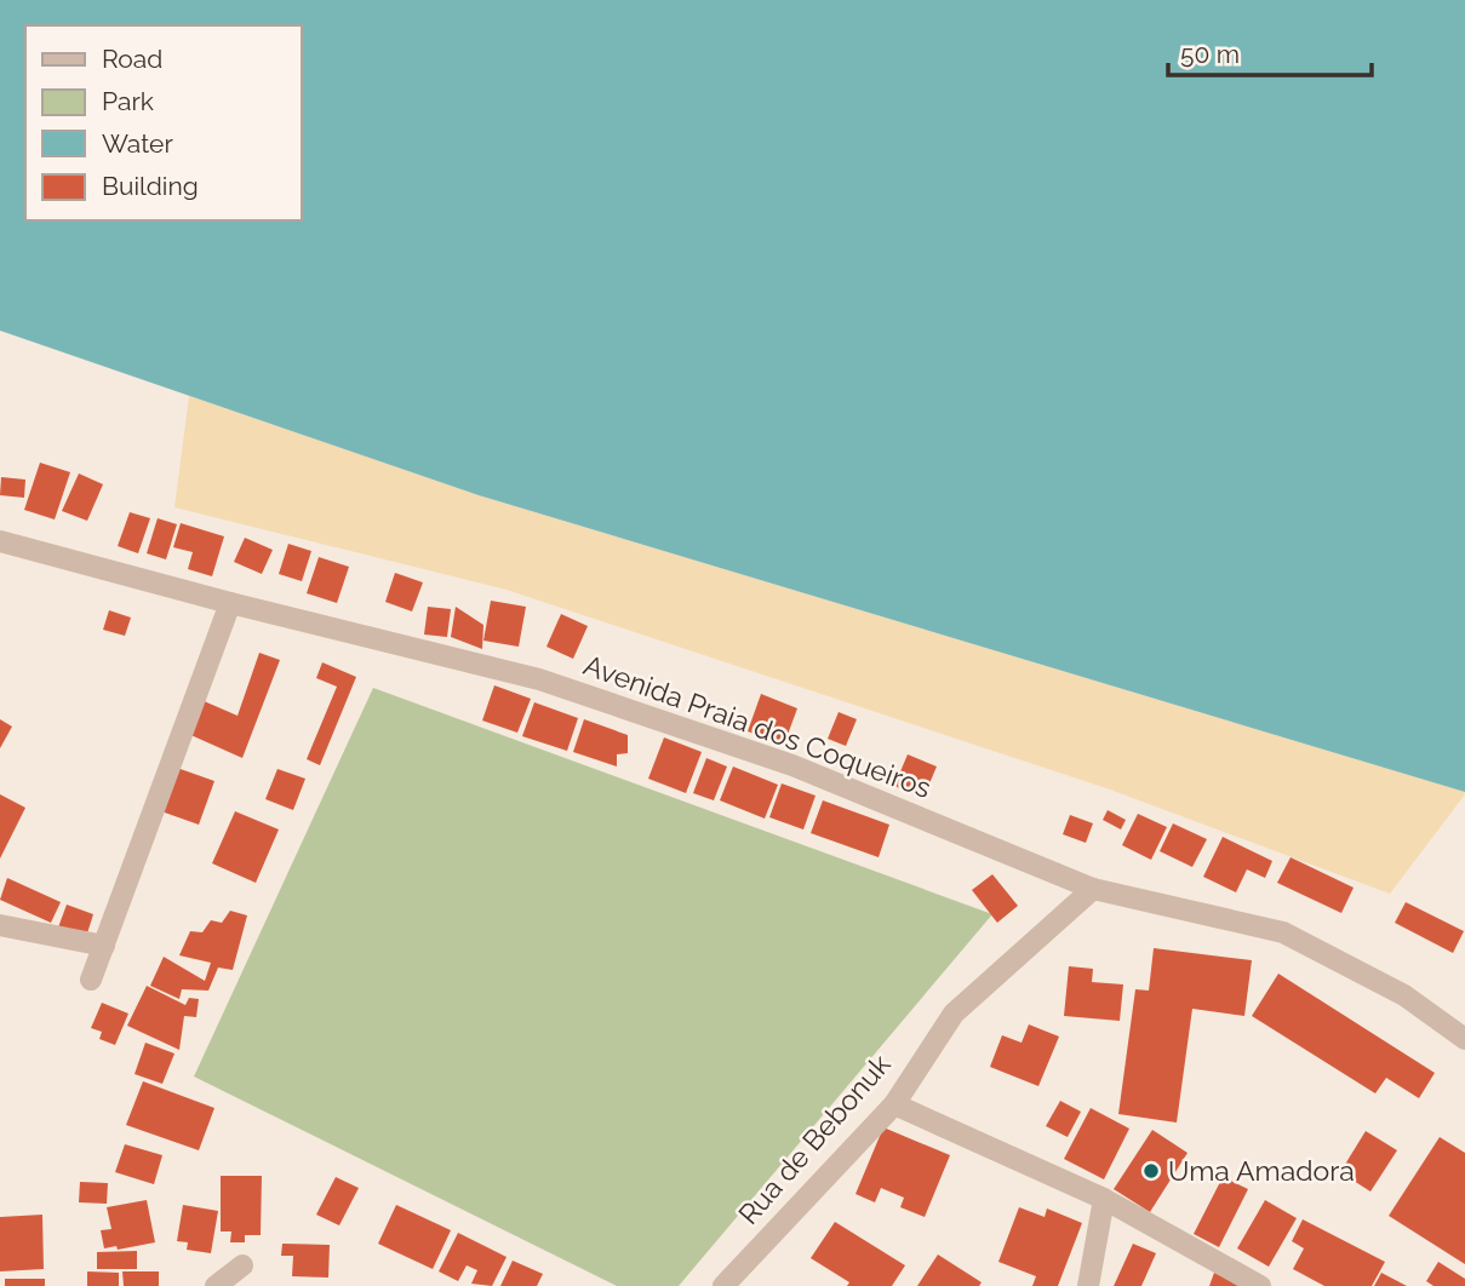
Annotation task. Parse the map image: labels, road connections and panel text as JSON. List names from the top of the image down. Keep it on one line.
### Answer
{"streets":{"street":["Avenida Praia dos Coqueiros","Rua de Bebonuk"]},"crossings":[["Avenida Praia dos Coqueiros","Rua de Bebonuk"]],"places":["Uma Amadora"],"legend":["Road","Park","Water","Building"],"scale_bar":"50 m"}
